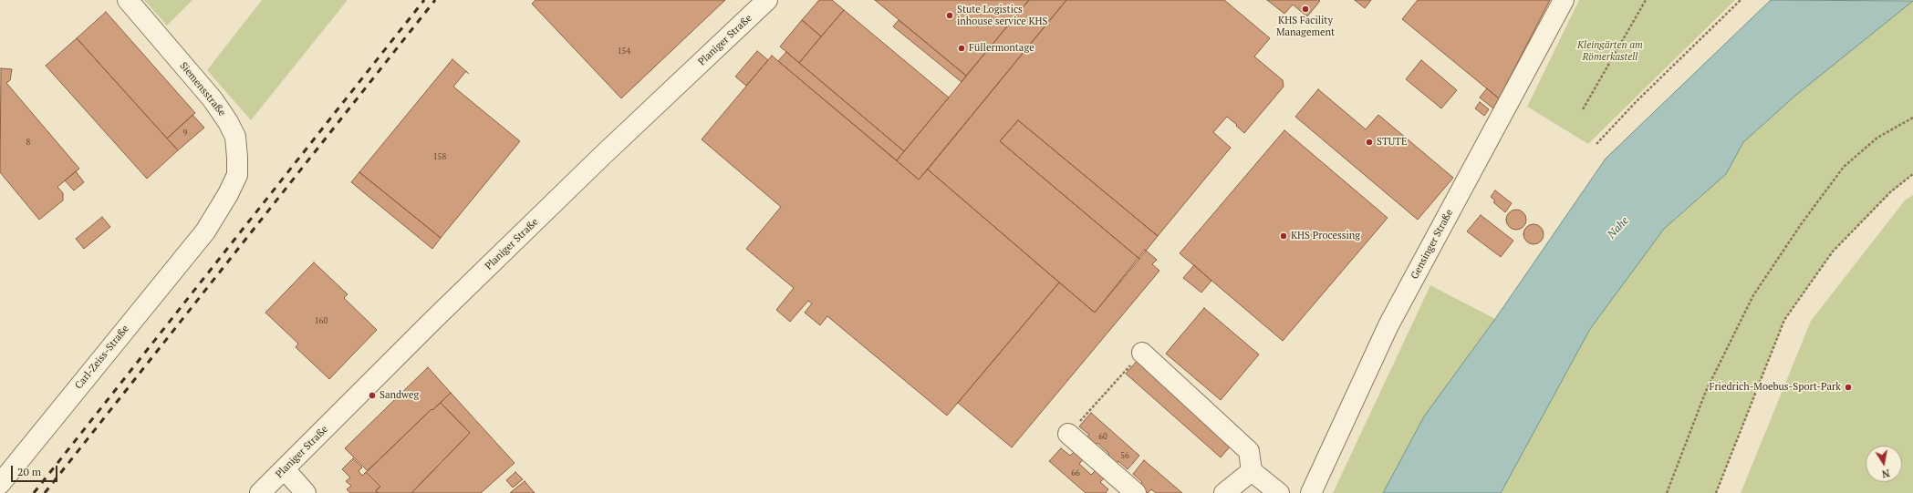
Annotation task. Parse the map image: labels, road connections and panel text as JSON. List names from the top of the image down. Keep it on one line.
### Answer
{"streets":{"street":["Planiger Straße","Siemensstraße","Gensinger Straße","Carl-Zeiss-Straße"]},"crossings":[["Siemensstraße","Carl-Zeiss-Straße"]],"water":["Nahe"],"parks":["Kleingärten am Römerkastell"],"places":["KHS Facility Management","Stute Logistics inhouse service KHS","Füllermontage","STUTE","KHS Processing","Friedrich-Moebus-Sport-Park","Sandweg"],"house_numbers":["154","9","8","158","160","60","56","66"],"scale_bar":"20 m","north":"bottom"}
